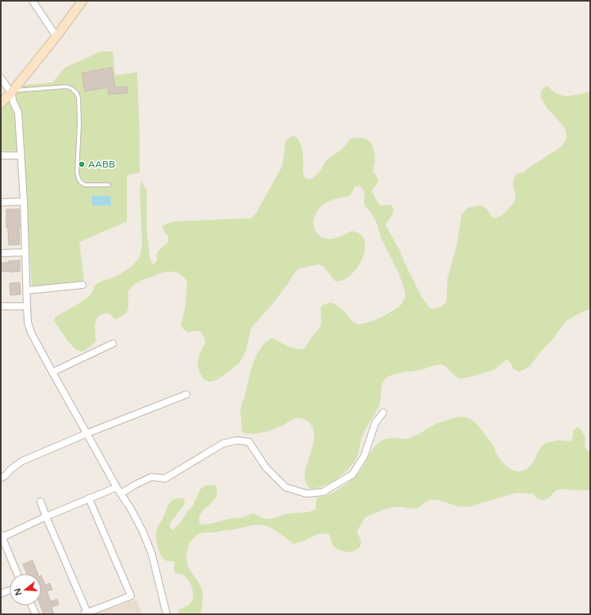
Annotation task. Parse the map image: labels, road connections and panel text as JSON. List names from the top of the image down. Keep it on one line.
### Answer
{"places":["AABB"],"north":"left"}
